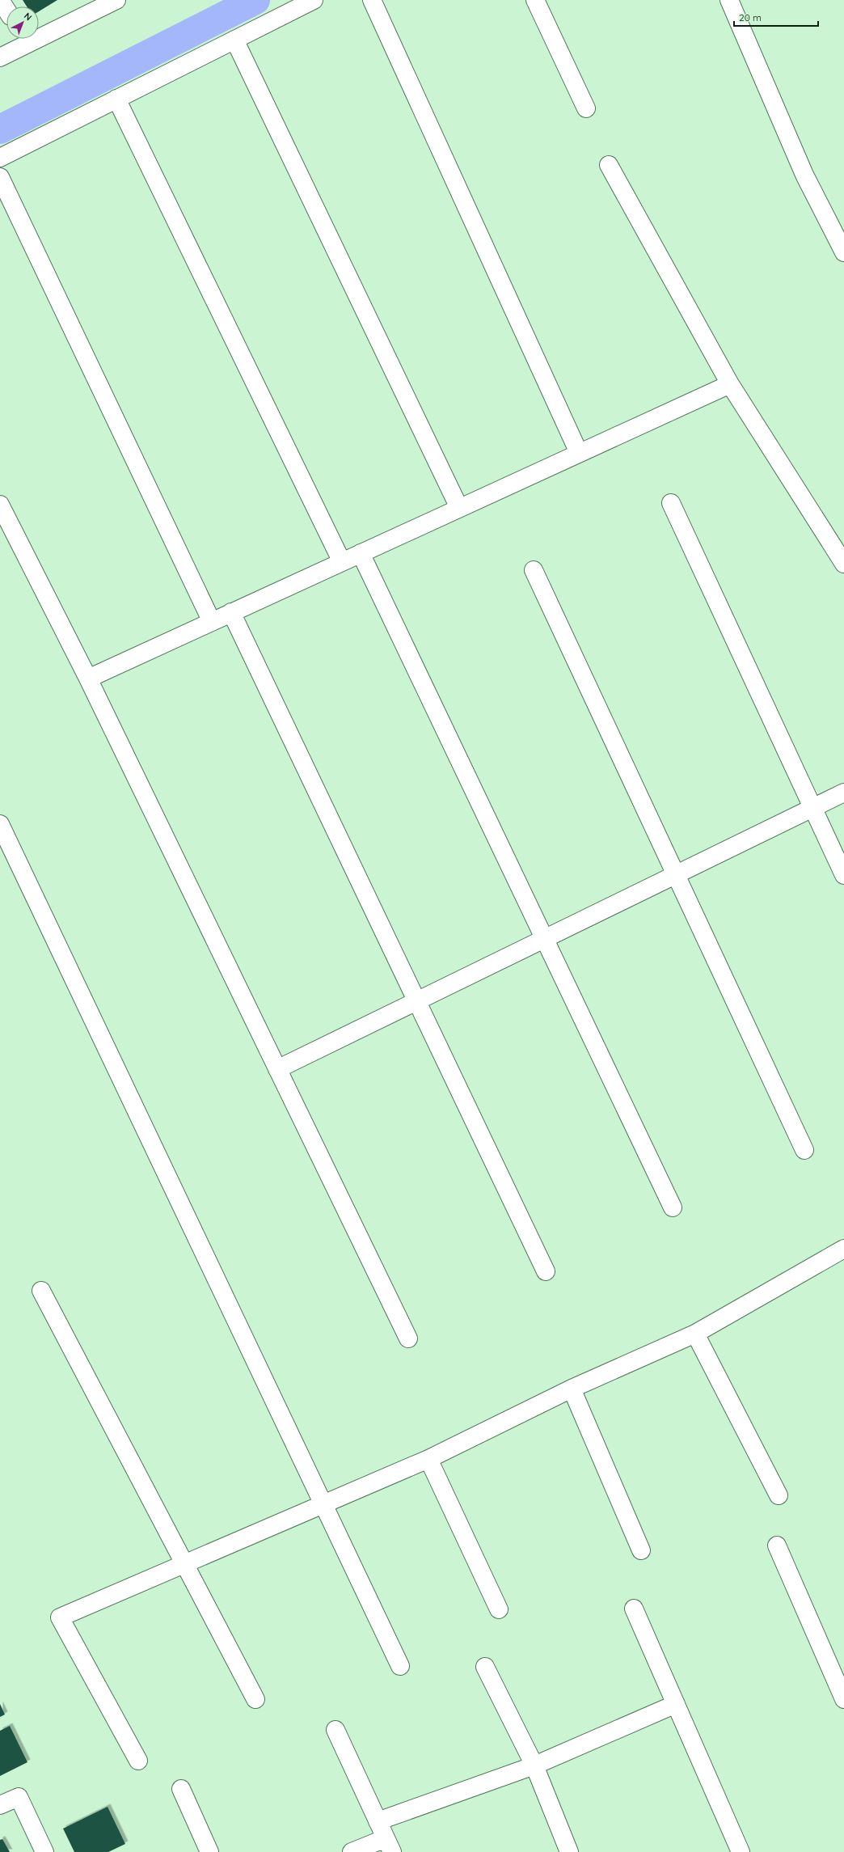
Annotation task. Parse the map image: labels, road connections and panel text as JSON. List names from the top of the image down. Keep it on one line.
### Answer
{"scale_bar":"20 m","north":"top right"}
